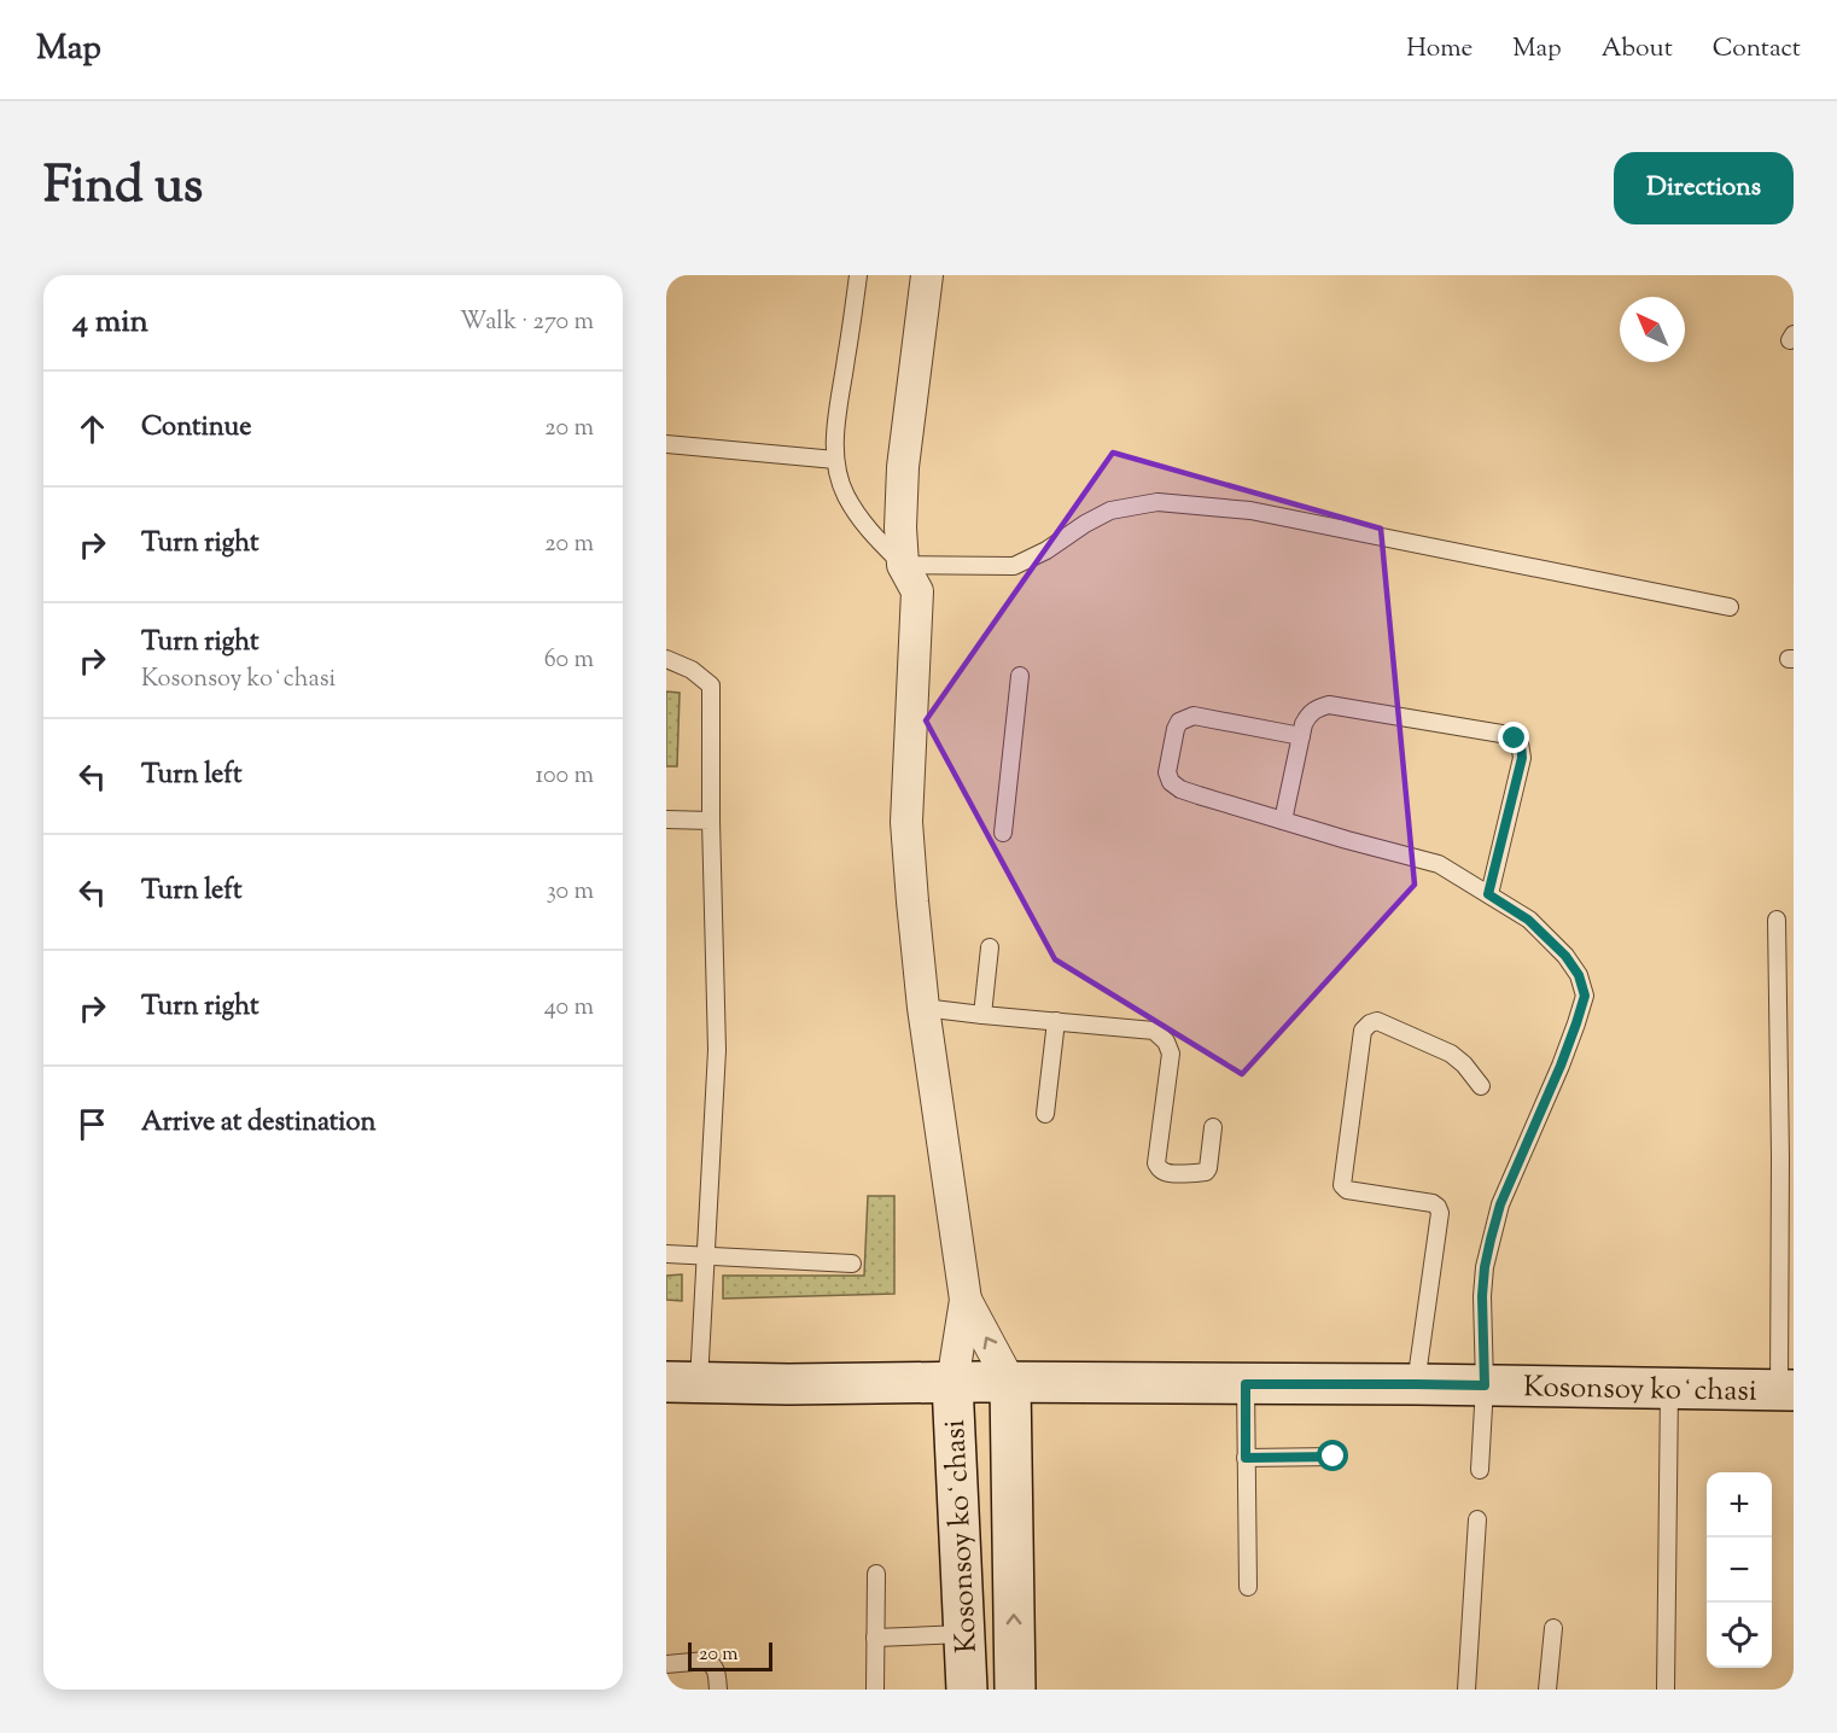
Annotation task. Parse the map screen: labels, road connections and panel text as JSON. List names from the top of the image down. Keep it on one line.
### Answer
{"streets":{"main road":["Kosonsoy koʻchasi"]},"scale_bar":"20 m","north":"top left","page":{"header":"Map","nav":["Home","Map","About","Contact"],"title":"Find us","buttons":"Directions","heading":["4 min","Walk · 270 m"],"list":[["Continue","20 m"],["Turn right","20 m"],["Turn right","Kosonsoy koʻchasi","60 m"],["Turn left","100 m"],["Turn left","30 m"],["Turn right","40 m"],"Arrive at destination"],"map_buttons":["+","−"],"scale":"20 m"}}
